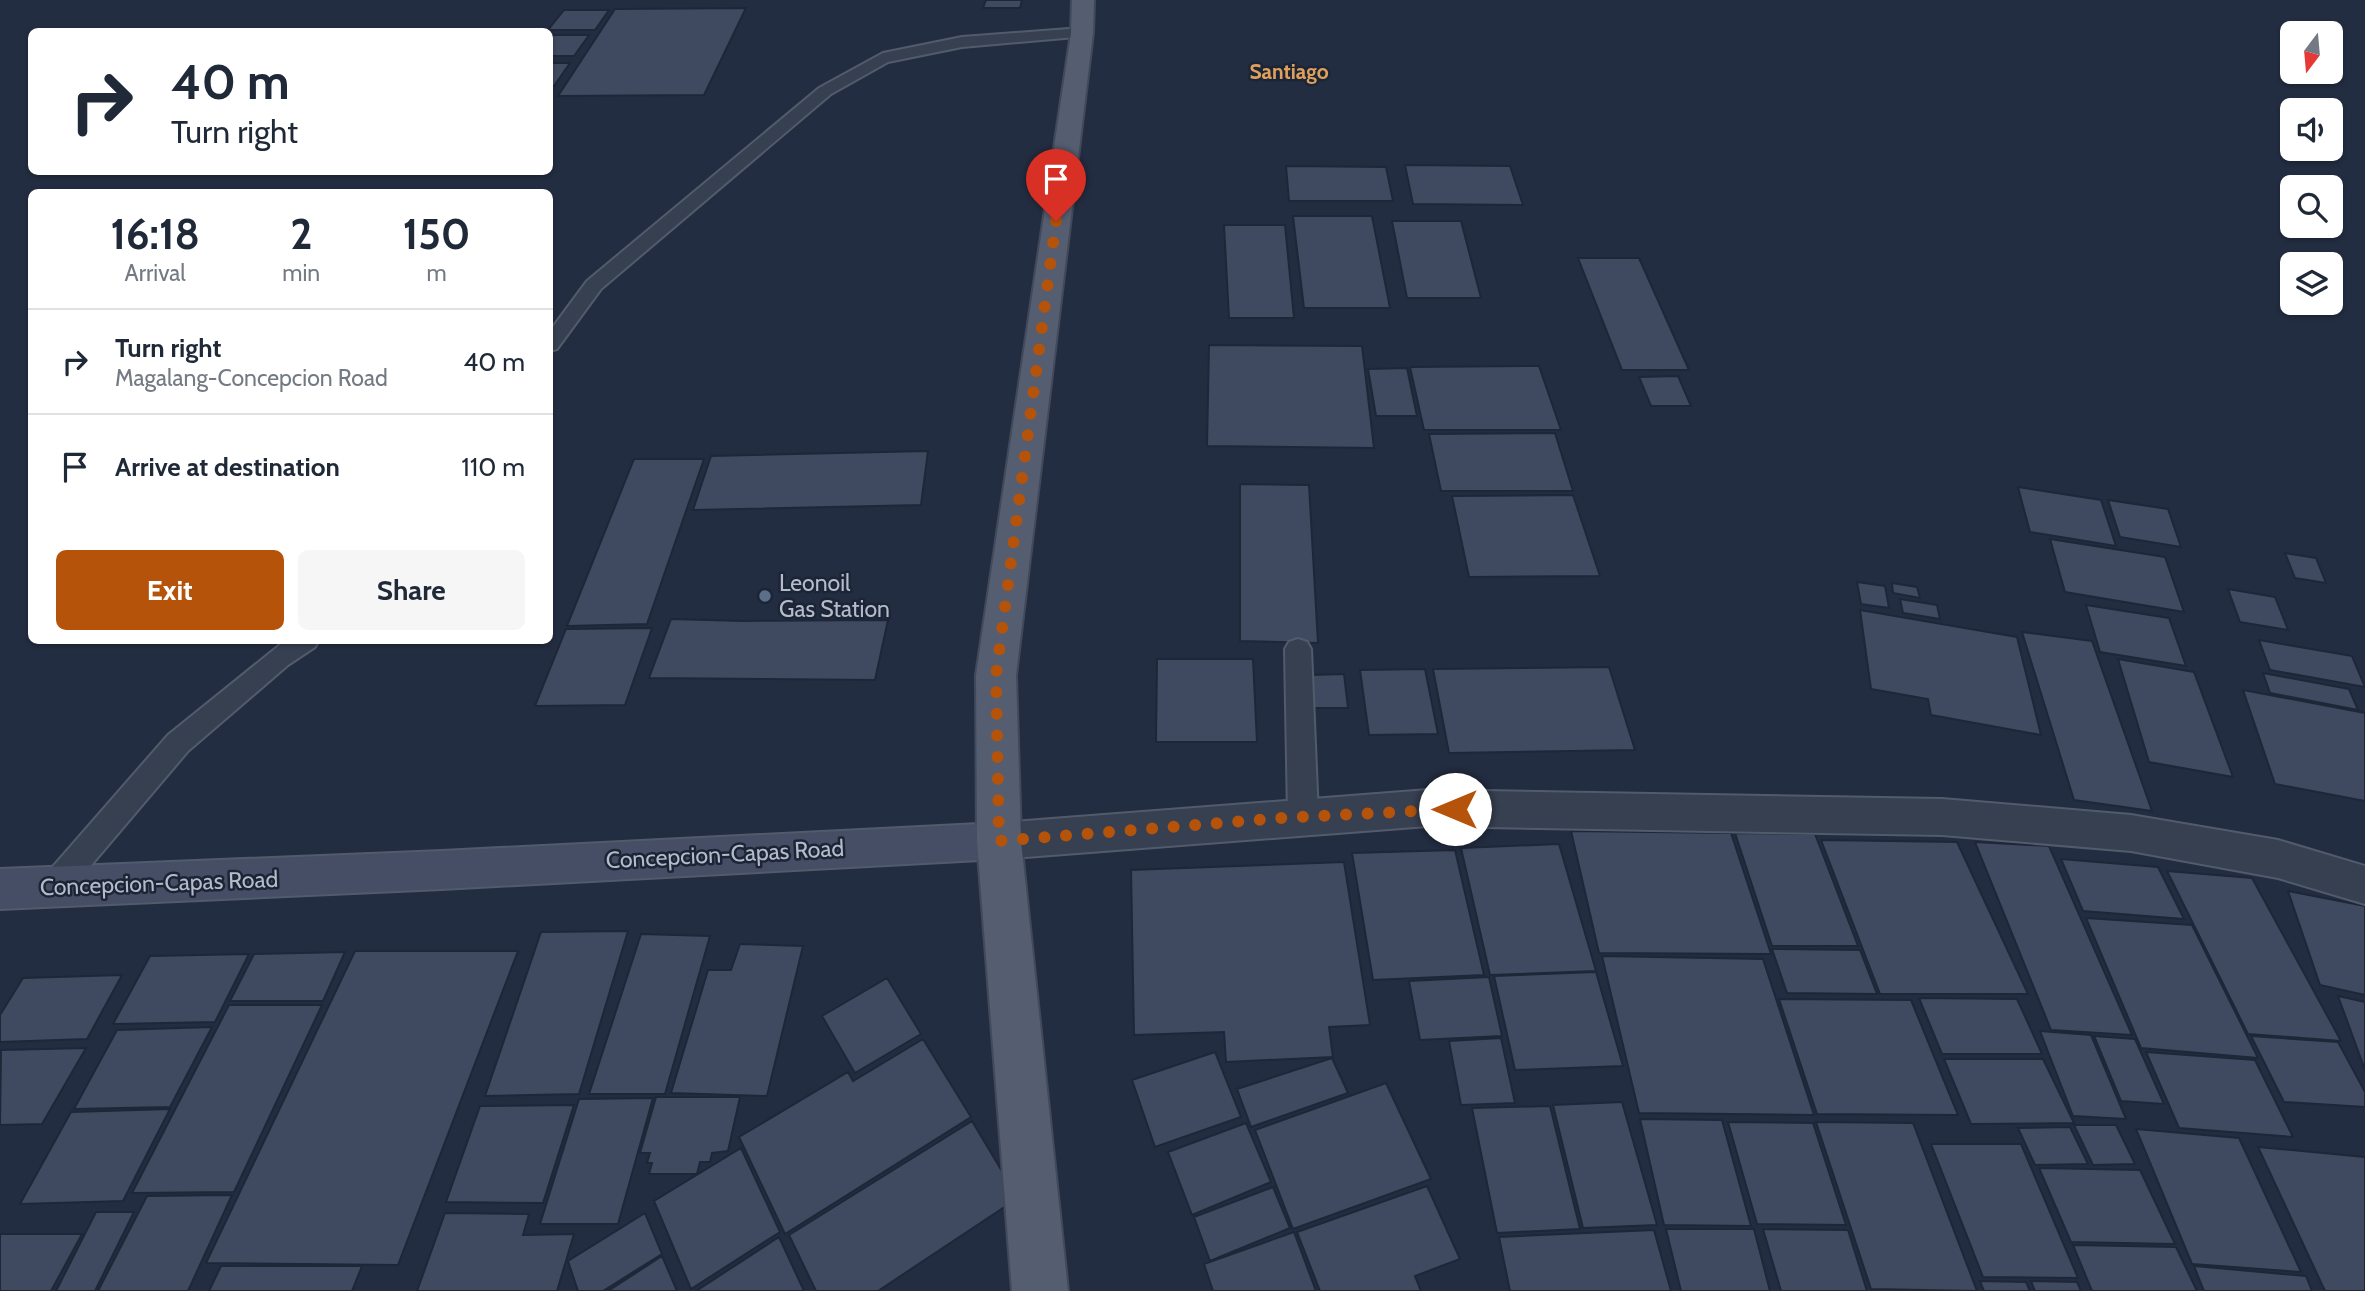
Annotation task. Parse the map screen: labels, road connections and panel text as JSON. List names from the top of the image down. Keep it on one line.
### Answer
{"streets":{"main road":["Concepcion-Capas Road"]},"districts":["Santiago"],"places":["Leonoil Gas Station"],"north":"bottom","page":{"turn":["40 m","Turn right"],"eta":["16:18","Arrival","2","min","150","m"],"list":[{"name":"Turn right","note":"Magalang-Concepcion Road","value":"40 m"},{"name":"Arrive at destination","value":"110 m"}],"buttons":["Exit","Share"]}}
